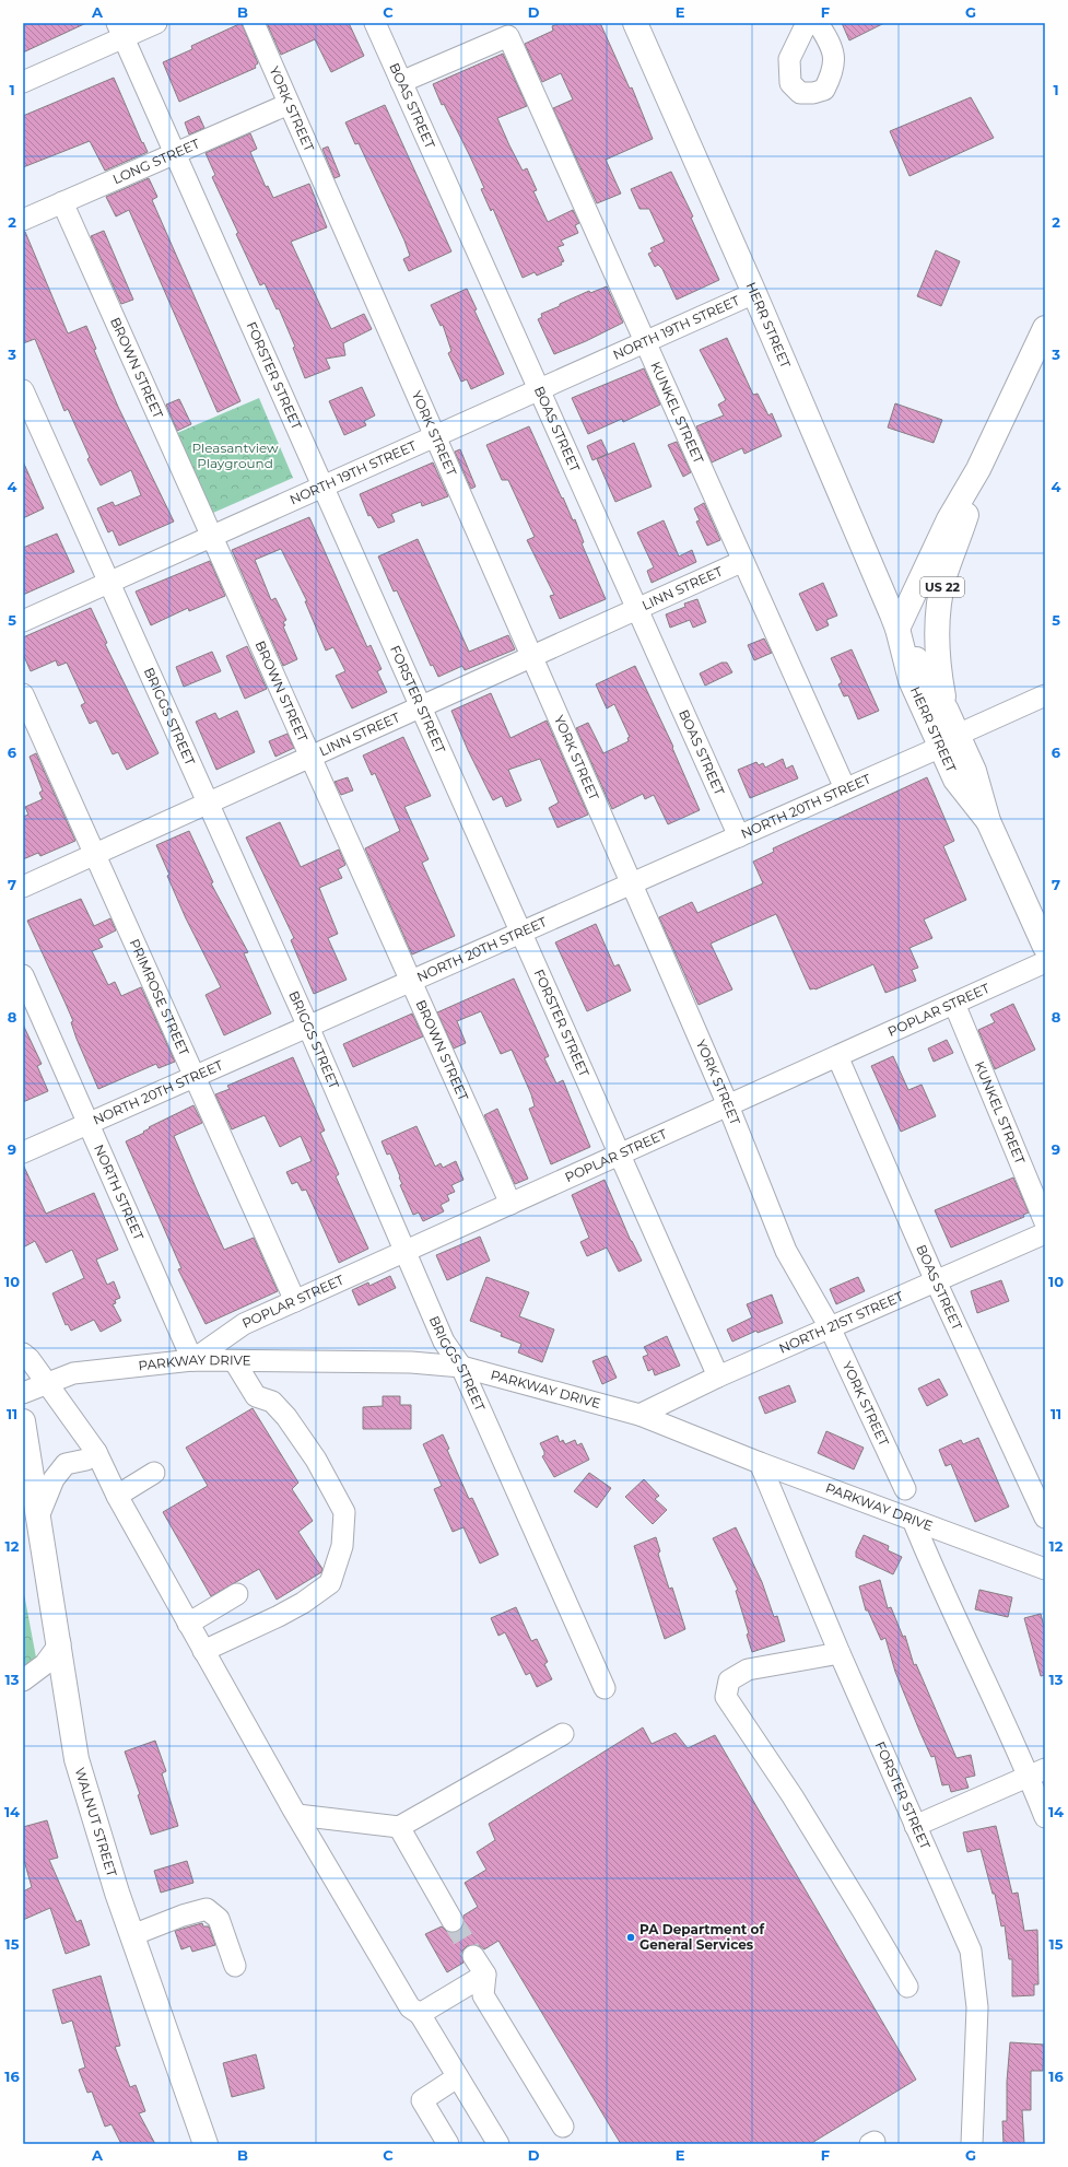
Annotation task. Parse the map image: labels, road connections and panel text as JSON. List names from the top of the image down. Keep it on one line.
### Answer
{"streets":{"main road":["HERR STREET","US 22","WALNUT STREET"],"street":["BOAS STREET","YORK STREET","LONG STREET","NORTH 19TH STREET","BROWN STREET","FORSTER STREET","KUNKEL STREET","LINN STREET","BRIGGS STREET","NORTH 20TH STREET","PRIMROSE STREET","POPLAR STREET","NORTH STREET","NORTH 21ST STREET","PARKWAY DRIVE"]},"crossings":[["BOAS STREET","NORTH 19TH STREET"],["BOAS STREET","KUNKEL STREET"],["BOAS STREET","LINN STREET"],["BOAS STREET","NORTH 20TH STREET"],["BOAS STREET","POPLAR STREET"],["BOAS STREET","NORTH 21ST STREET"],["YORK STREET","LONG STREET"],["YORK STREET","NORTH 19TH STREET"],["YORK STREET","LINN STREET"],["YORK STREET","NORTH 20TH STREET"],["YORK STREET","POPLAR STREET"],["YORK STREET","NORTH 21ST STREET"],["LONG STREET","BROWN STREET"],["LONG STREET","FORSTER STREET"],["HERR STREET","NORTH 19TH STREET"],["HERR STREET","US 22"],["HERR STREET","NORTH 20TH STREET"],["NORTH 19TH STREET","BROWN STREET"],["NORTH 19TH STREET","FORSTER STREET"],["NORTH 19TH STREET","KUNKEL STREET"],["NORTH 19TH STREET","BRIGGS STREET"],["BROWN STREET","LINN STREET"],["BROWN STREET","NORTH 20TH STREET"],["BROWN STREET","POPLAR STREET"],["FORSTER STREET","LINN STREET"],["FORSTER STREET","NORTH 20TH STREET"],["FORSTER STREET","POPLAR STREET"],["FORSTER STREET","NORTH 21ST STREET"],["FORSTER STREET","PARKWAY DRIVE"],["KUNKEL STREET","LINN STREET"],["KUNKEL STREET","NORTH 20TH STREET"],["KUNKEL STREET","POPLAR STREET"],["LINN STREET","BRIGGS STREET"],["LINN STREET","PRIMROSE STREET"],["BRIGGS STREET","NORTH 20TH STREET"],["BRIGGS STREET","POPLAR STREET"],["BRIGGS STREET","PARKWAY DRIVE"],["NORTH 20TH STREET","PRIMROSE STREET"],["NORTH 20TH STREET","NORTH STREET"],["PRIMROSE STREET","POPLAR STREET"],["POPLAR STREET","NORTH STREET"],["POPLAR STREET","PARKWAY DRIVE"],["NORTH STREET","PARKWAY DRIVE"],["NORTH 21ST STREET","PARKWAY DRIVE"]],"parks":["Pleasantview Playground"],"places":["PA Department of General Services"],"grid":{"columns":["A","B","C","D","E","F","G"],"rows":["1","2","3","4","5","6","7","8","9","10","11","12","13","14","15","16"]}}
